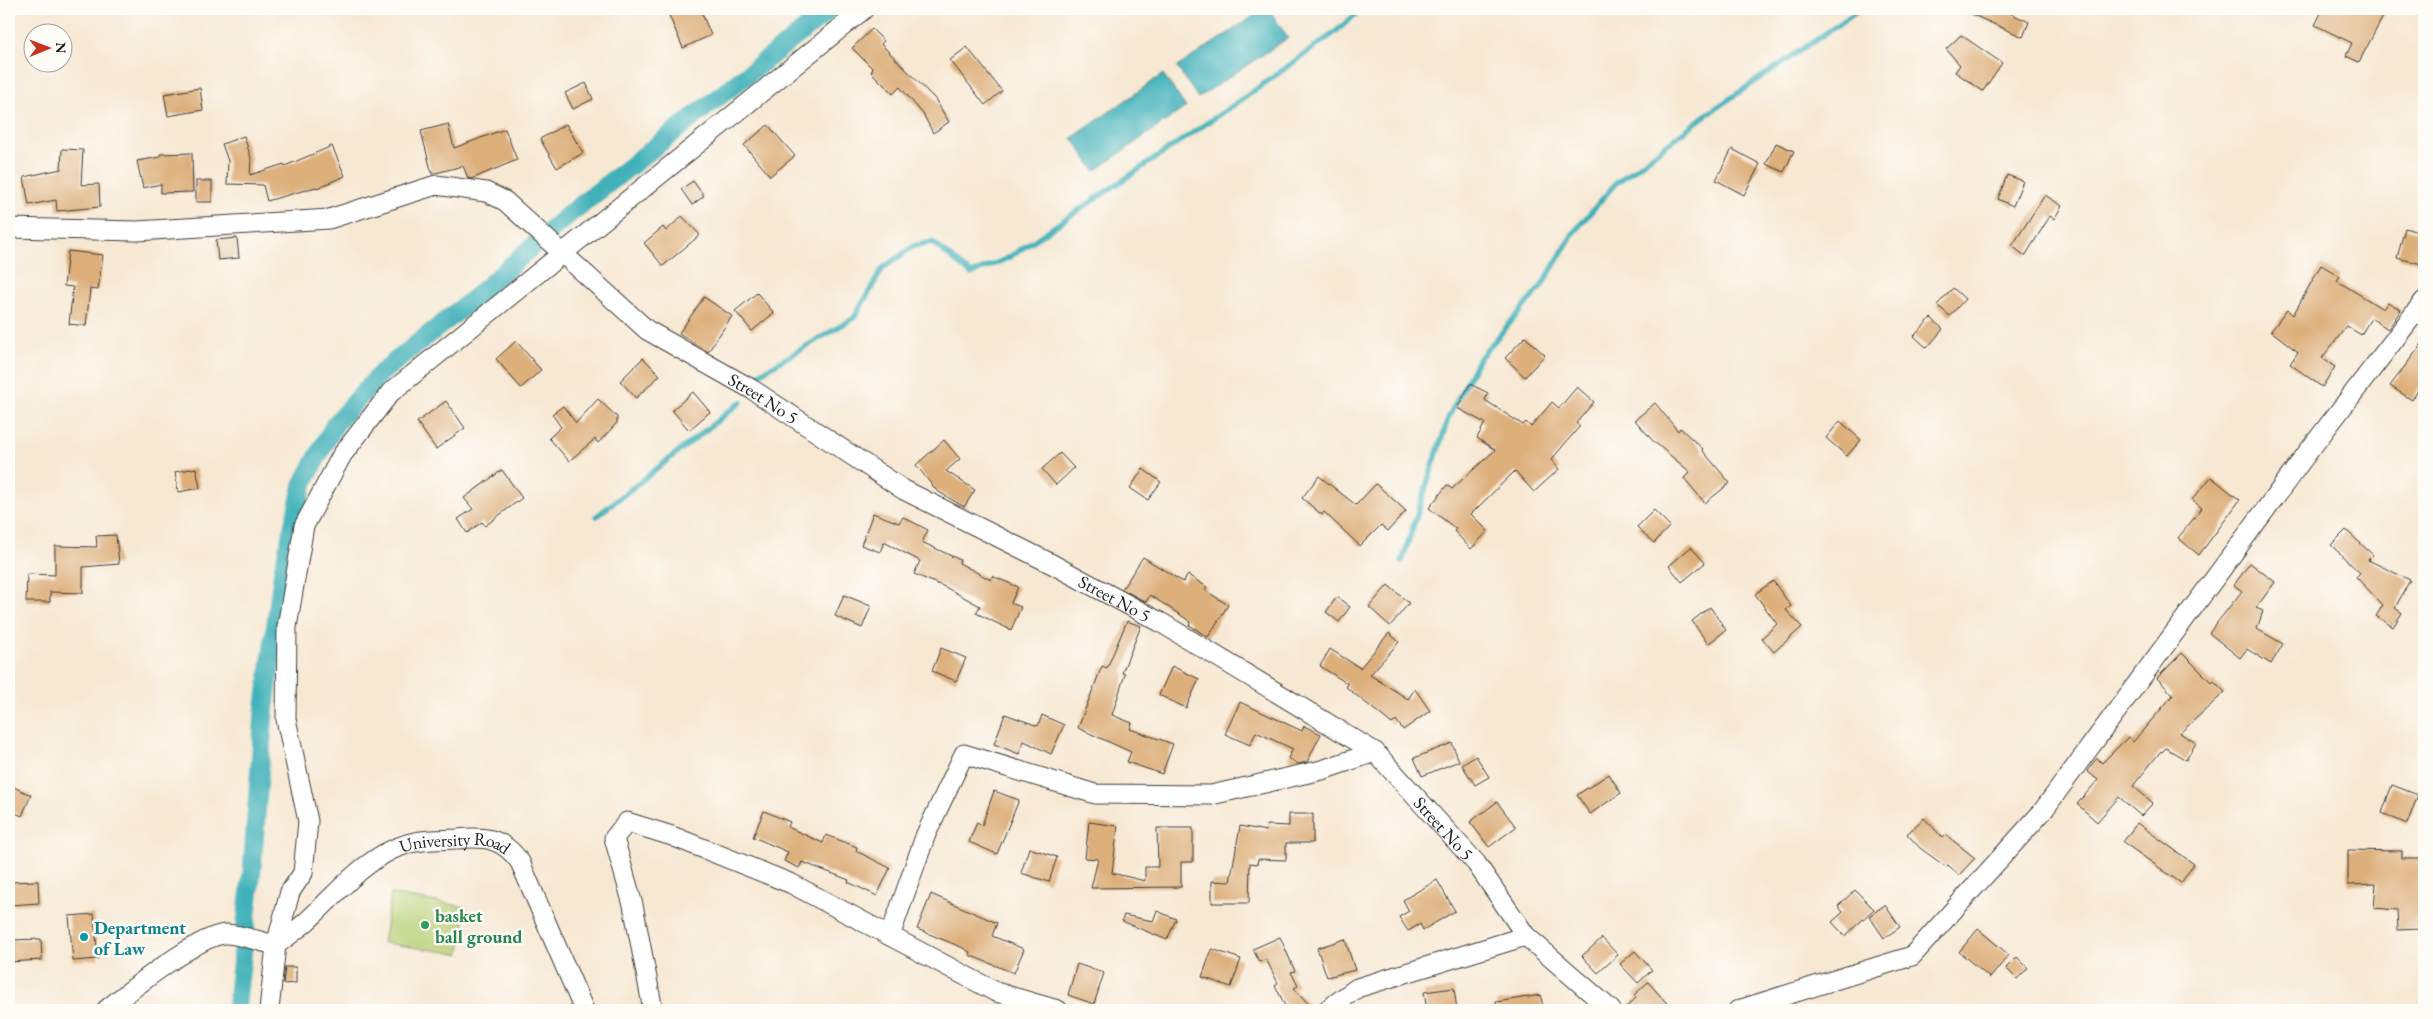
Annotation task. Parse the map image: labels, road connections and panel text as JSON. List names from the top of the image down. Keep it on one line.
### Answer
{"streets":{"street":["Street No 5","University Road"]},"places":["basket ball ground","Department of Law"],"north":"right"}
